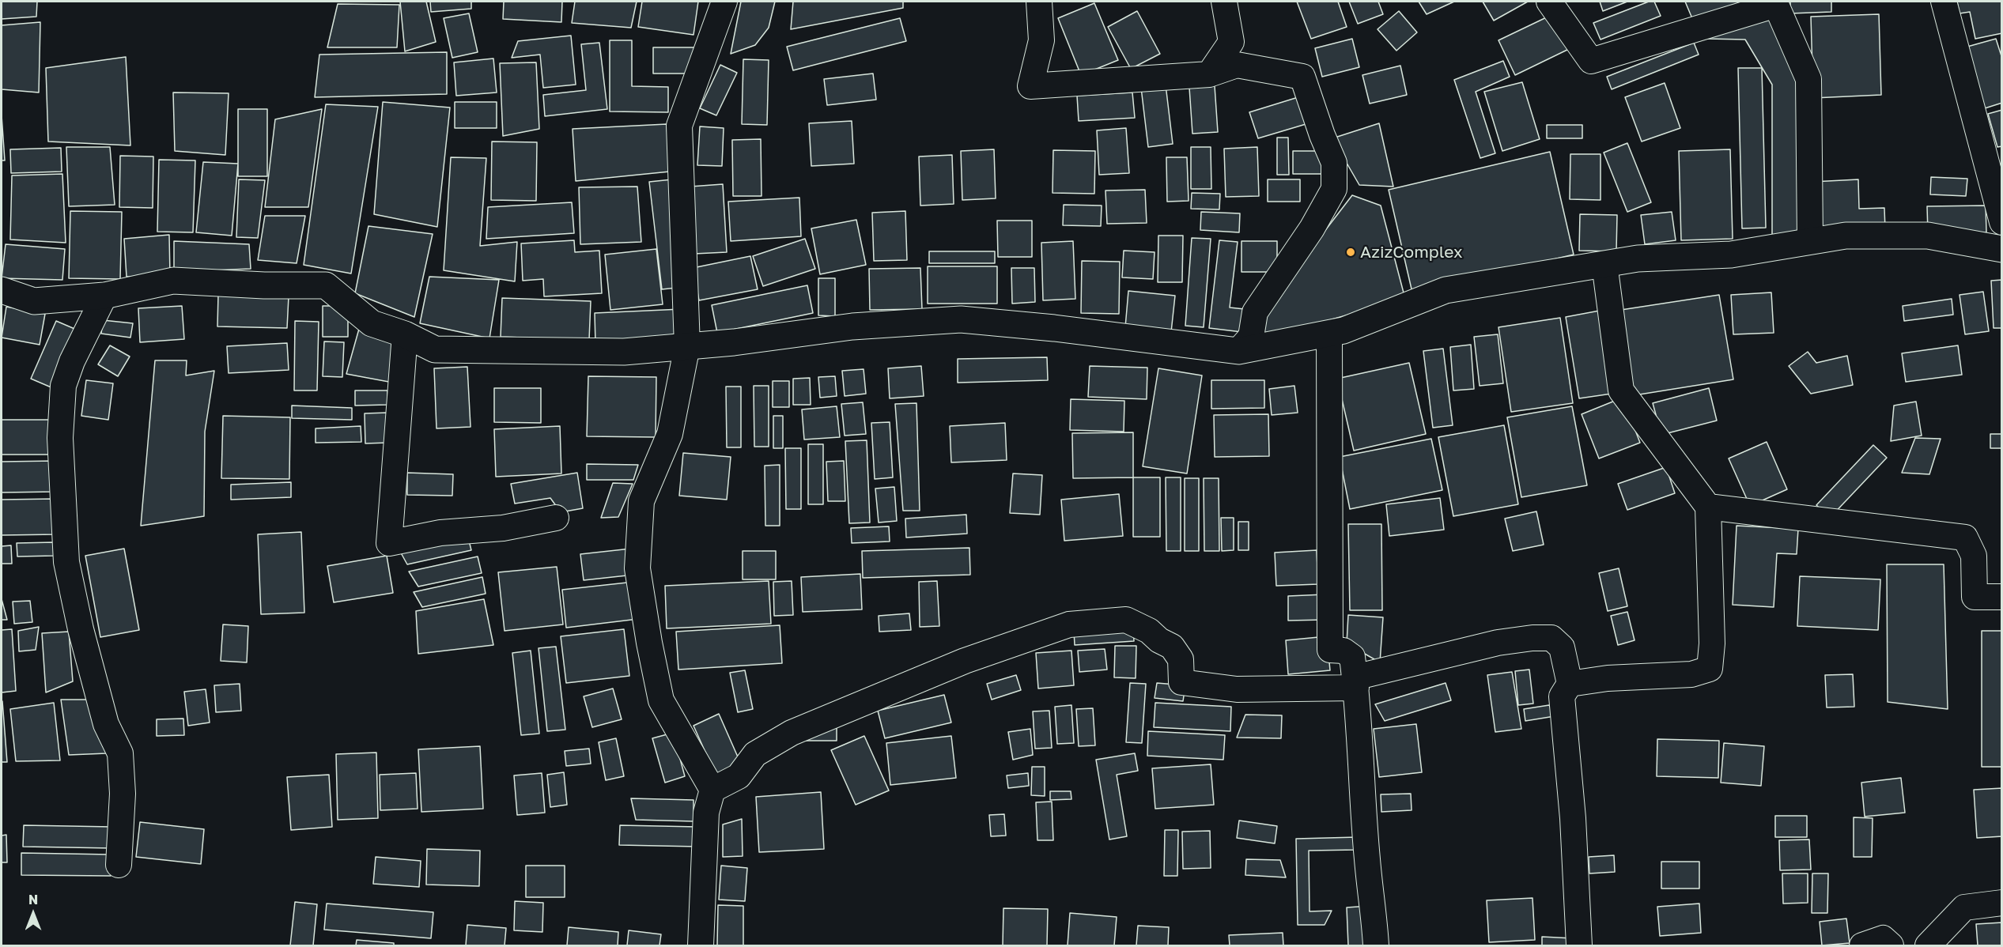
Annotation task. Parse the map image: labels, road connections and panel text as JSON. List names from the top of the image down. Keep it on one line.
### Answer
{"places":["AzizComplex"],"north":"top"}
